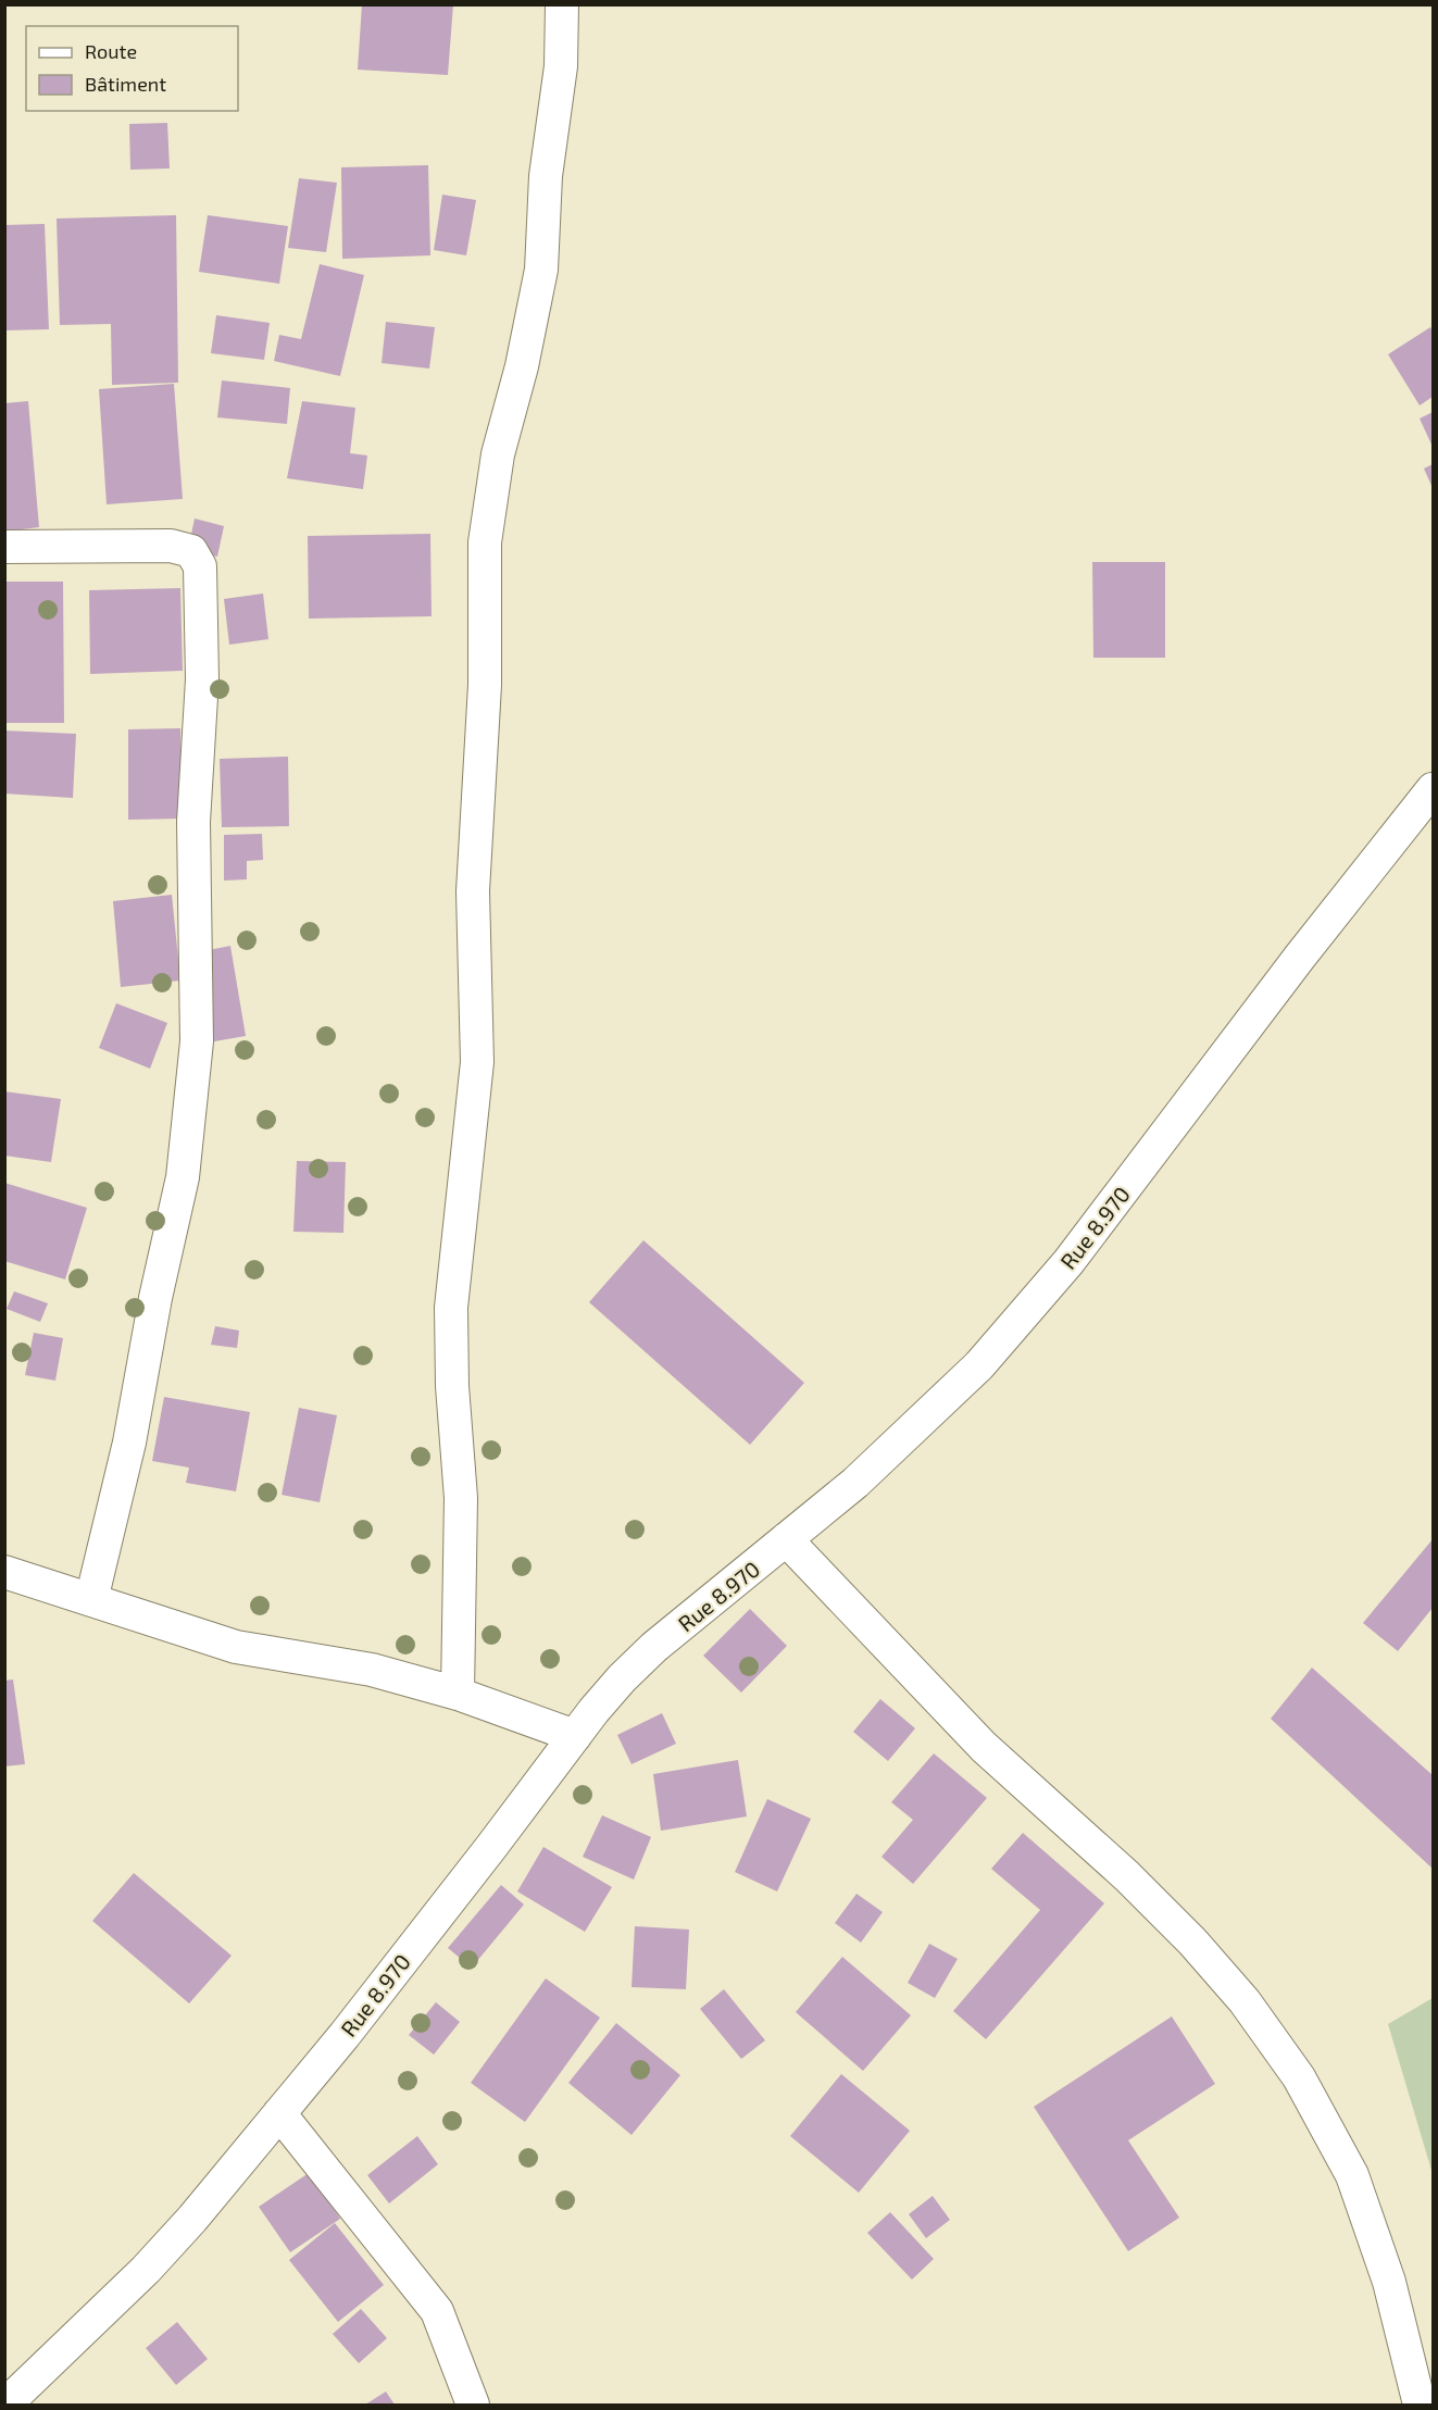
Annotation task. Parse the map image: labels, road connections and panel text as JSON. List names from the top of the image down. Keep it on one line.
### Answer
{"streets":{"street":["Rue 8.970"]},"legend":["Route","Bâtiment"]}
